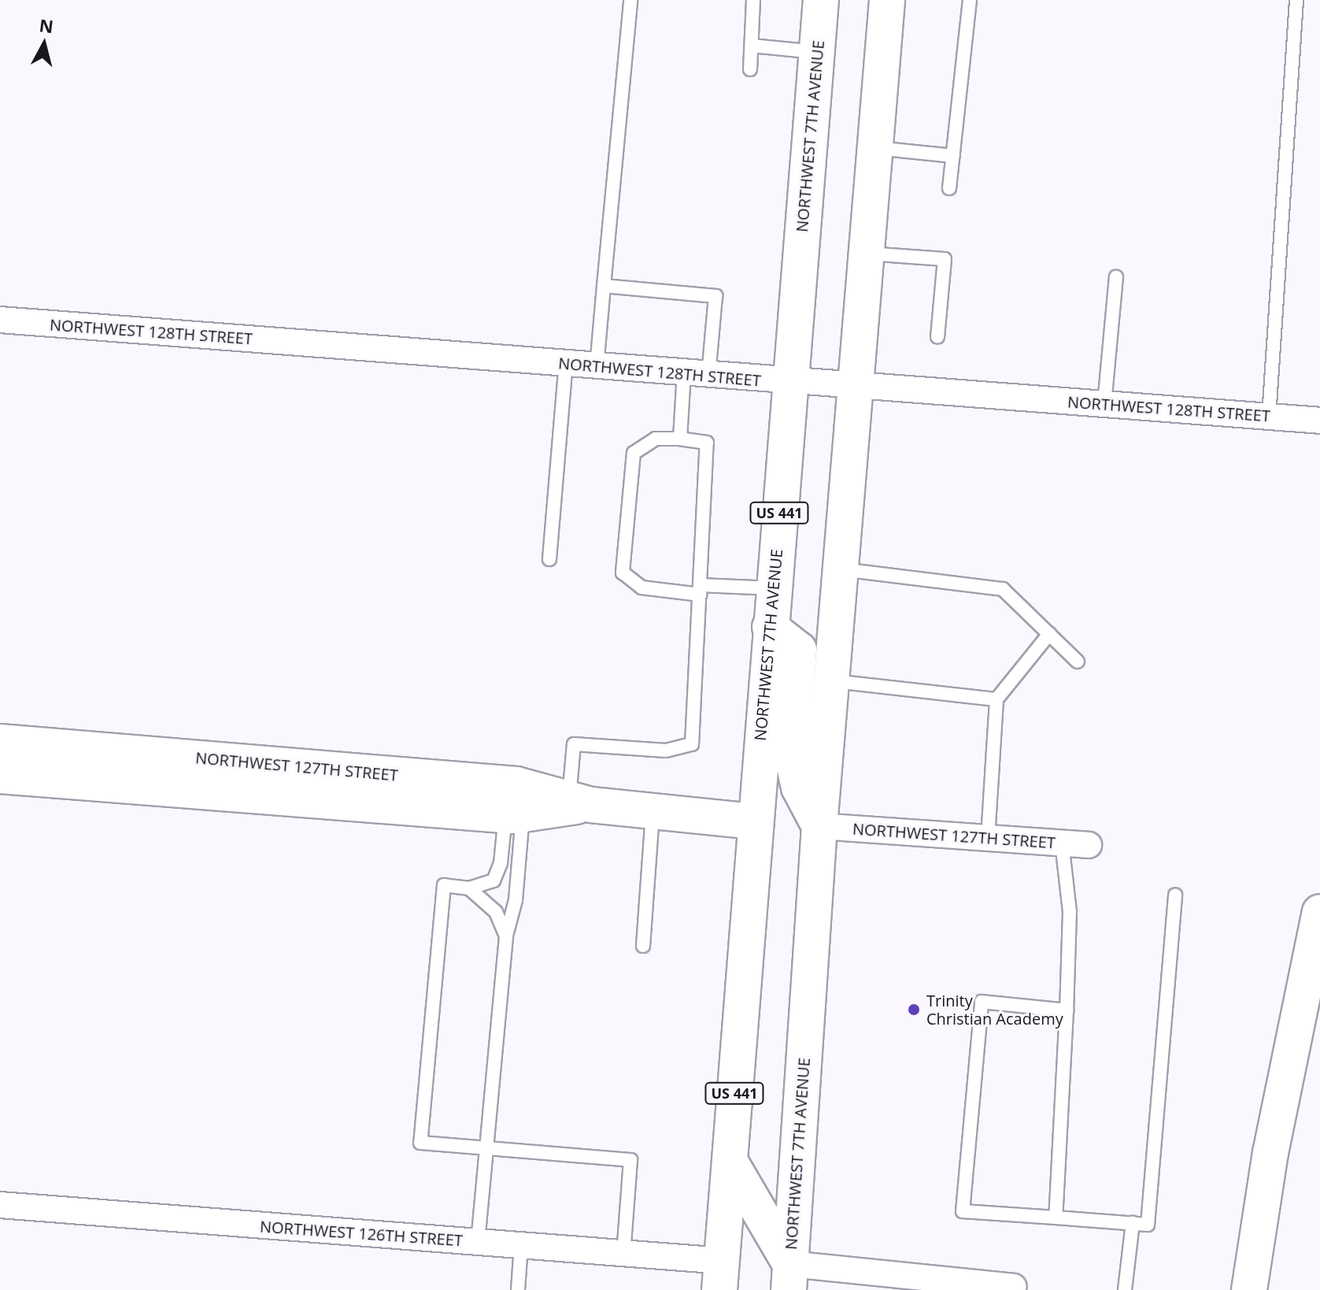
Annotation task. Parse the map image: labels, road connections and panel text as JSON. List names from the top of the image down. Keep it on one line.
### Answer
{"streets":{"main road":["NORTHWEST 7TH AVENUE","US 441","NORTHWEST 127TH STREET"],"street":["NORTHWEST 128TH STREET","NORTHWEST 126TH STREET"]},"crossings":[["NORTHWEST 7TH AVENUE","NORTHWEST 128TH STREET"],["NORTHWEST 7TH AVENUE","NORTHWEST 127TH STREET"],["NORTHWEST 7TH AVENUE","NORTHWEST 126TH STREET"]],"places":["Trinity Christian Academy"],"north":"top"}
